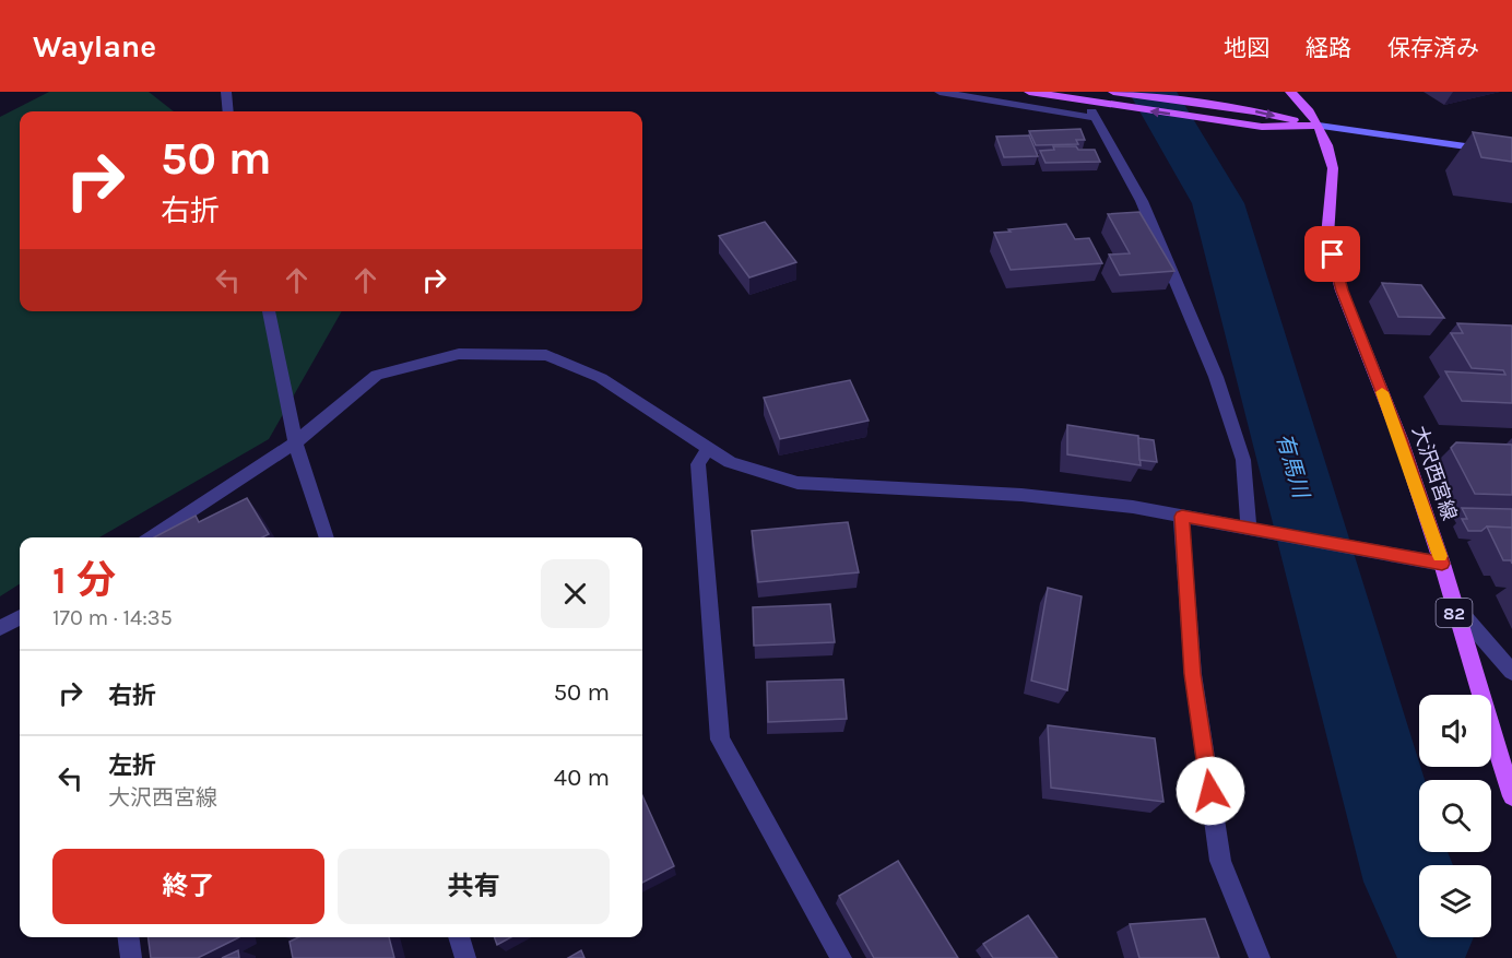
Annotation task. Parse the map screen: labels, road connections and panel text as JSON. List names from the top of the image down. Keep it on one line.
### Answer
{"streets":{"main road":["大沢西宮線","82"]},"water":["有馬川"],"page":{"header":"Waylane","nav":["地図","経路","保存済み"],"turn":["50 m","右折"],"heading":["1 分","170 m · 14:35"],"list":[{"name":"右折","value":"50 m"},{"name":"左折","note":"大沢西宮線","value":"40 m"}],"buttons":["終了","共有"]}}
